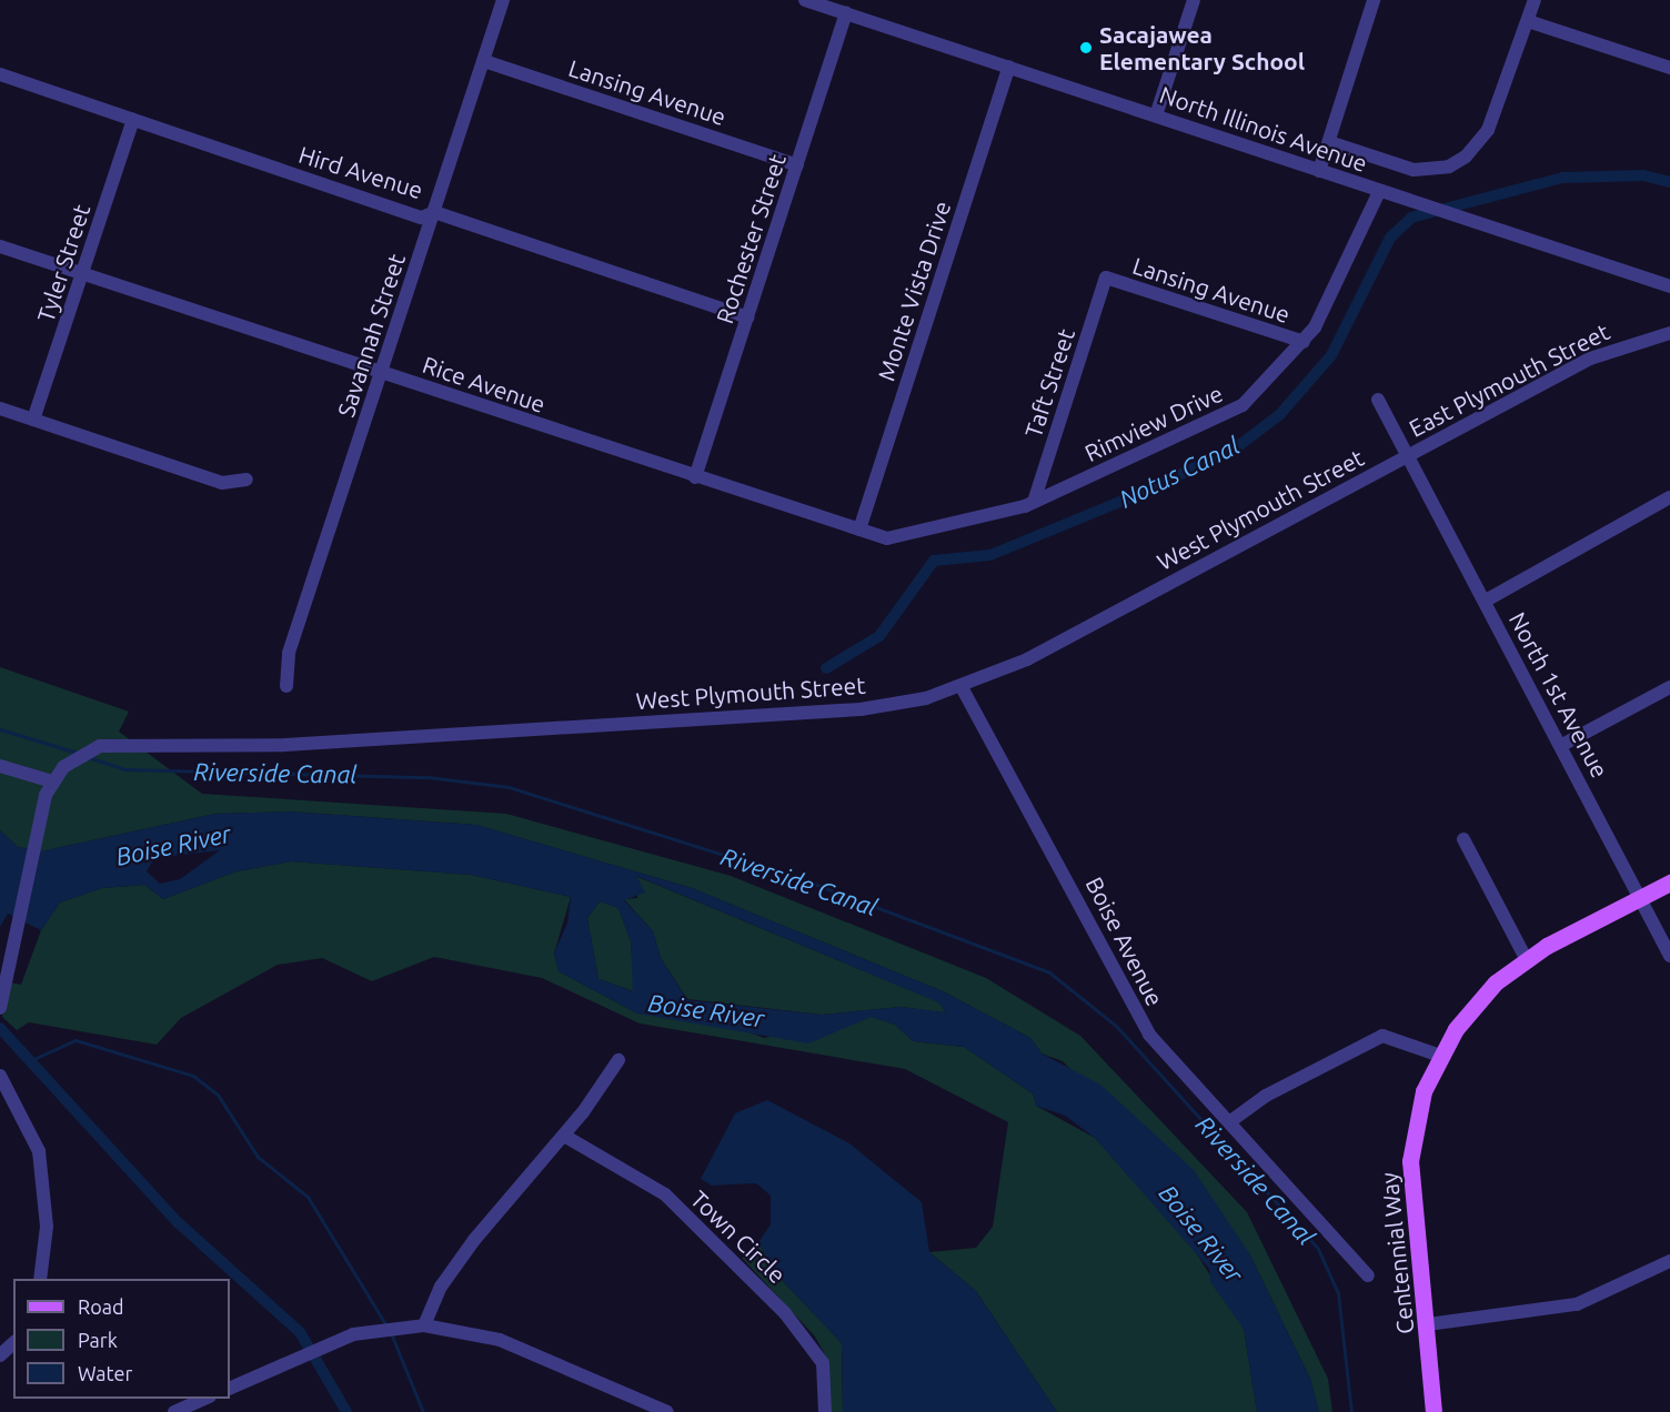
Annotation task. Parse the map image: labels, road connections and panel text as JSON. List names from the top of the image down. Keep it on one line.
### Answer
{"streets":{"main road":["Centennial Way"],"street":["Lansing Avenue","North Illinois Avenue","Hird Avenue","Rochester Street","Tyler Street","Monte Vista Drive","Savannah Street","East Plymouth Street","Taft Street","Rice Avenue","Rimview Drive","West Plymouth Street","North 1st Avenue","Boise Avenue","Town Circle"]},"crossings":[["Lansing Avenue","Rochester Street"],["Lansing Avenue","Savannah Street"],["Lansing Avenue","Taft Street"],["Lansing Avenue","Rimview Drive"],["North Illinois Avenue","Rochester Street"],["North Illinois Avenue","Monte Vista Drive"],["North Illinois Avenue","Rimview Drive"],["Hird Avenue","Rochester Street"],["Hird Avenue","Tyler Street"],["Hird Avenue","Savannah Street"],["Rochester Street","Rice Avenue"],["Tyler Street","Rice Avenue"],["Monte Vista Drive","Rice Avenue"],["Savannah Street","Rice Avenue"],["East Plymouth Street","West Plymouth Street"],["East Plymouth Street","North 1st Avenue"],["Taft Street","Rimview Drive"],["Rice Avenue","Rimview Drive"],["West Plymouth Street","North 1st Avenue"],["West Plymouth Street","Boise Avenue"],["North 1st Avenue","Centennial Way"]],"water":["Notus Canal","Riverside Canal","Boise River"],"places":["Sacajawea Elementary School"],"legend":["Road","Park","Water"]}
